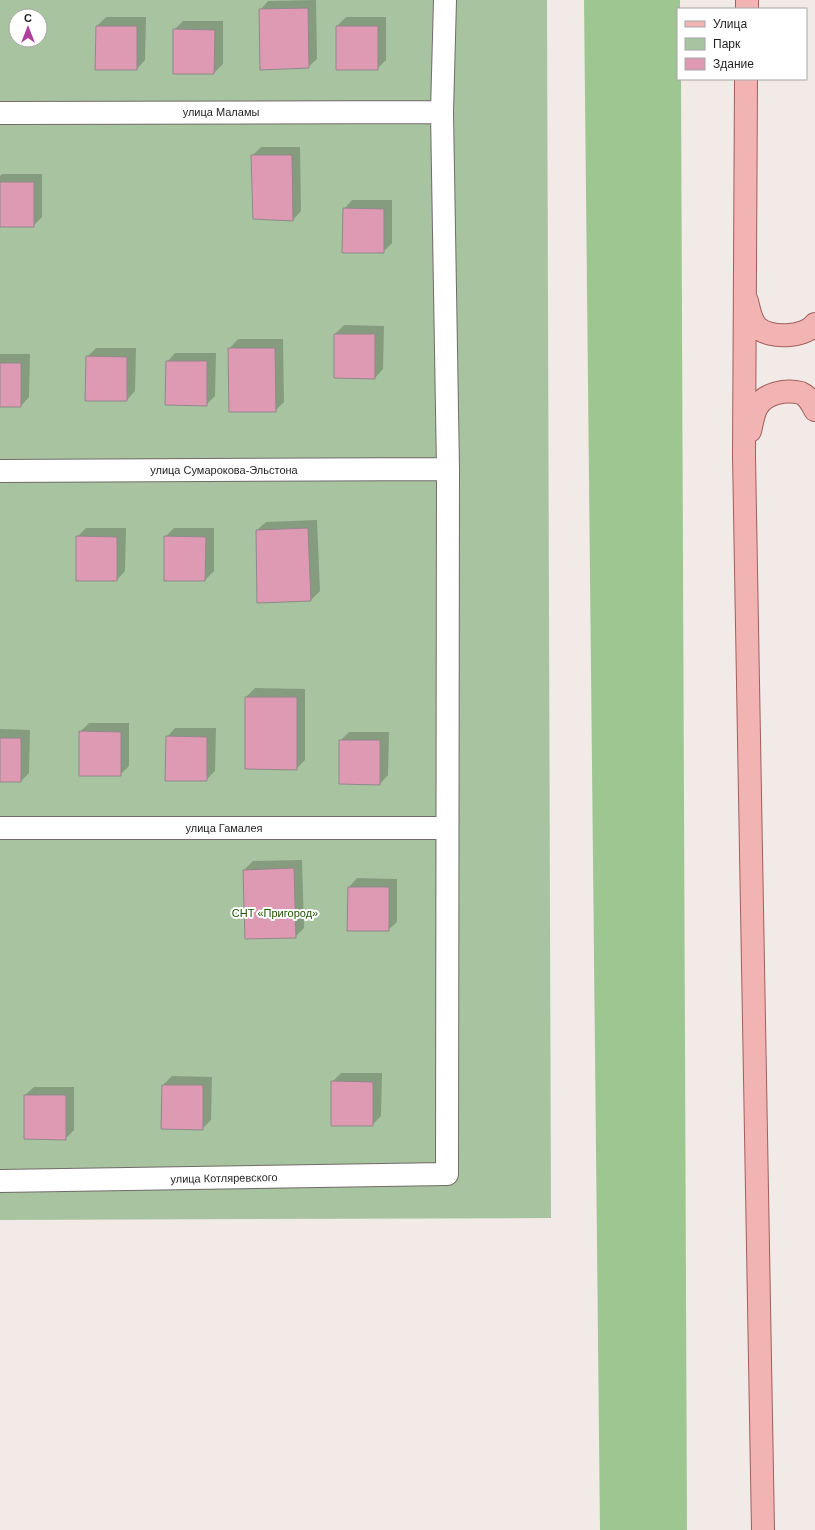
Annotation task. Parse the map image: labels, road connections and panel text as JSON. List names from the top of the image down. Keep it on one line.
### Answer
{"streets":{"street":["улица Маламы","улица Сумарокова-Эльстона","улица Гамалея","улица Котляревского"]},"crossings":[["улица Гамалея","улица Котляревского"]],"parks":["СНТ «Пригород»"],"legend":["Улица","Парк","Здание"],"north":"top"}
